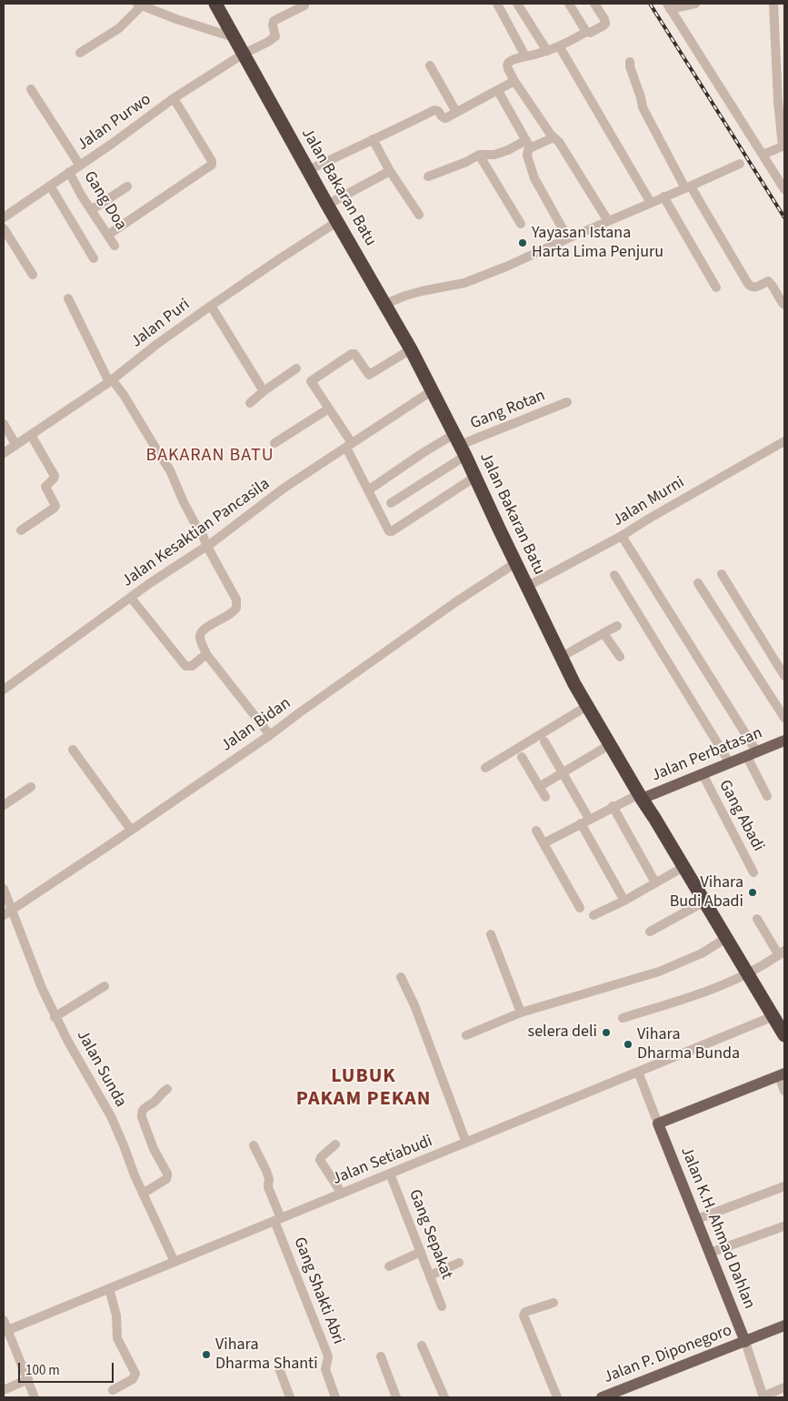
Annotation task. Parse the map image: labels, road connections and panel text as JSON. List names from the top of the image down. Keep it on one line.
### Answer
{"streets":{"highway":["Jalan Bakaran Batu"],"main road":["Jalan Perbatasan","Jalan K.H. Ahmad Dahlan","Jalan P. Diponegoro"],"street":["Jalan Purwo","Gang Doa","Jalan Puri","Gang Rotan","Jalan Murni","Jalan Kesaktian Pancasila","Jalan Bidan","Gang Abadi","Jalan Sunda","Jalan Setiabudi","Gang Sepakat","Gang Shakti Abri"]},"crossings":[["Jalan Purwo","Jalan Bakaran Batu"],["Jalan Purwo","Gang Doa"],["Jalan Bakaran Batu","Jalan Puri"],["Jalan Bakaran Batu","Gang Rotan"],["Jalan Bakaran Batu","Jalan Murni"],["Jalan Bakaran Batu","Jalan Kesaktian Pancasila"],["Jalan Bakaran Batu","Jalan Bidan"],["Jalan Bakaran Batu","Jalan Perbatasan"],["Jalan Bakaran Batu","Jalan Setiabudi"],["Jalan Bidan","Jalan Sunda"],["Jalan Perbatasan","Gang Abadi"],["Jalan Sunda","Jalan Setiabudi"],["Jalan Setiabudi","Jalan K.H. Ahmad Dahlan"],["Jalan Setiabudi","Gang Sepakat"],["Jalan Setiabudi","Gang Shakti Abri"],["Jalan K.H. Ahmad Dahlan","Jalan P. Diponegoro"]],"districts":["BAKARAN BATU","LUBUK PAKAM PEKAN"],"places":["Yayasan Istana Harta Lima Penjuru","Vihara Budi Abadi","selera deli","Vihara Dharma Bunda","Vihara Dharma Shanti"],"scale_bar":"100 m"}
